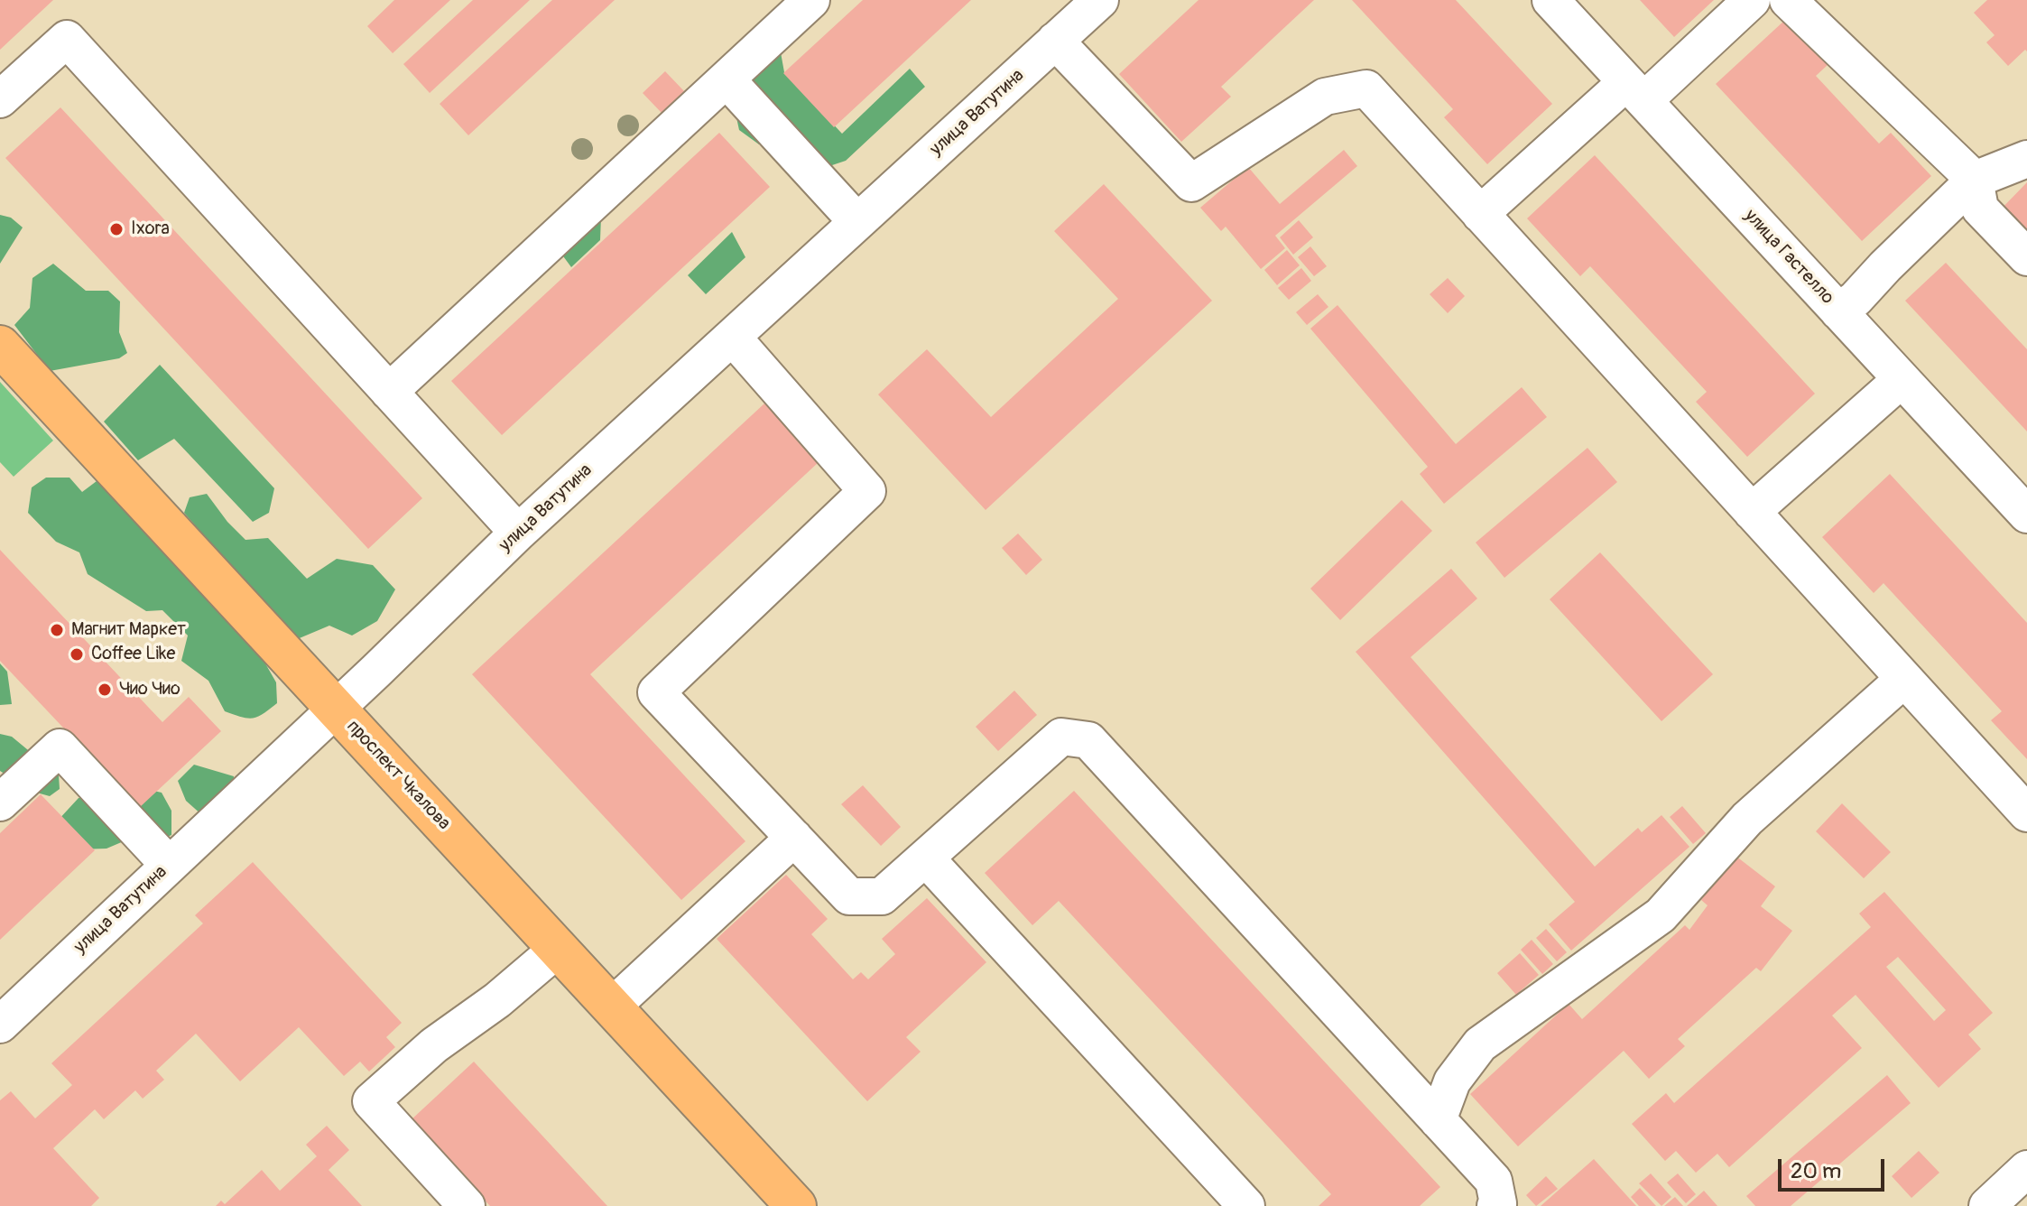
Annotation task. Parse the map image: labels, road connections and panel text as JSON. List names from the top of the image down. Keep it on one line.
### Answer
{"streets":{"main road":["проспект Чкалова"],"street":["улица Ватутина","улица Гастелло"]},"crossings":[["улица Ватутина","проспект Чкалова"]],"places":["Ixora","Магнит Маркет","Coffee Like","Чио Чио"],"scale_bar":"20 m"}
